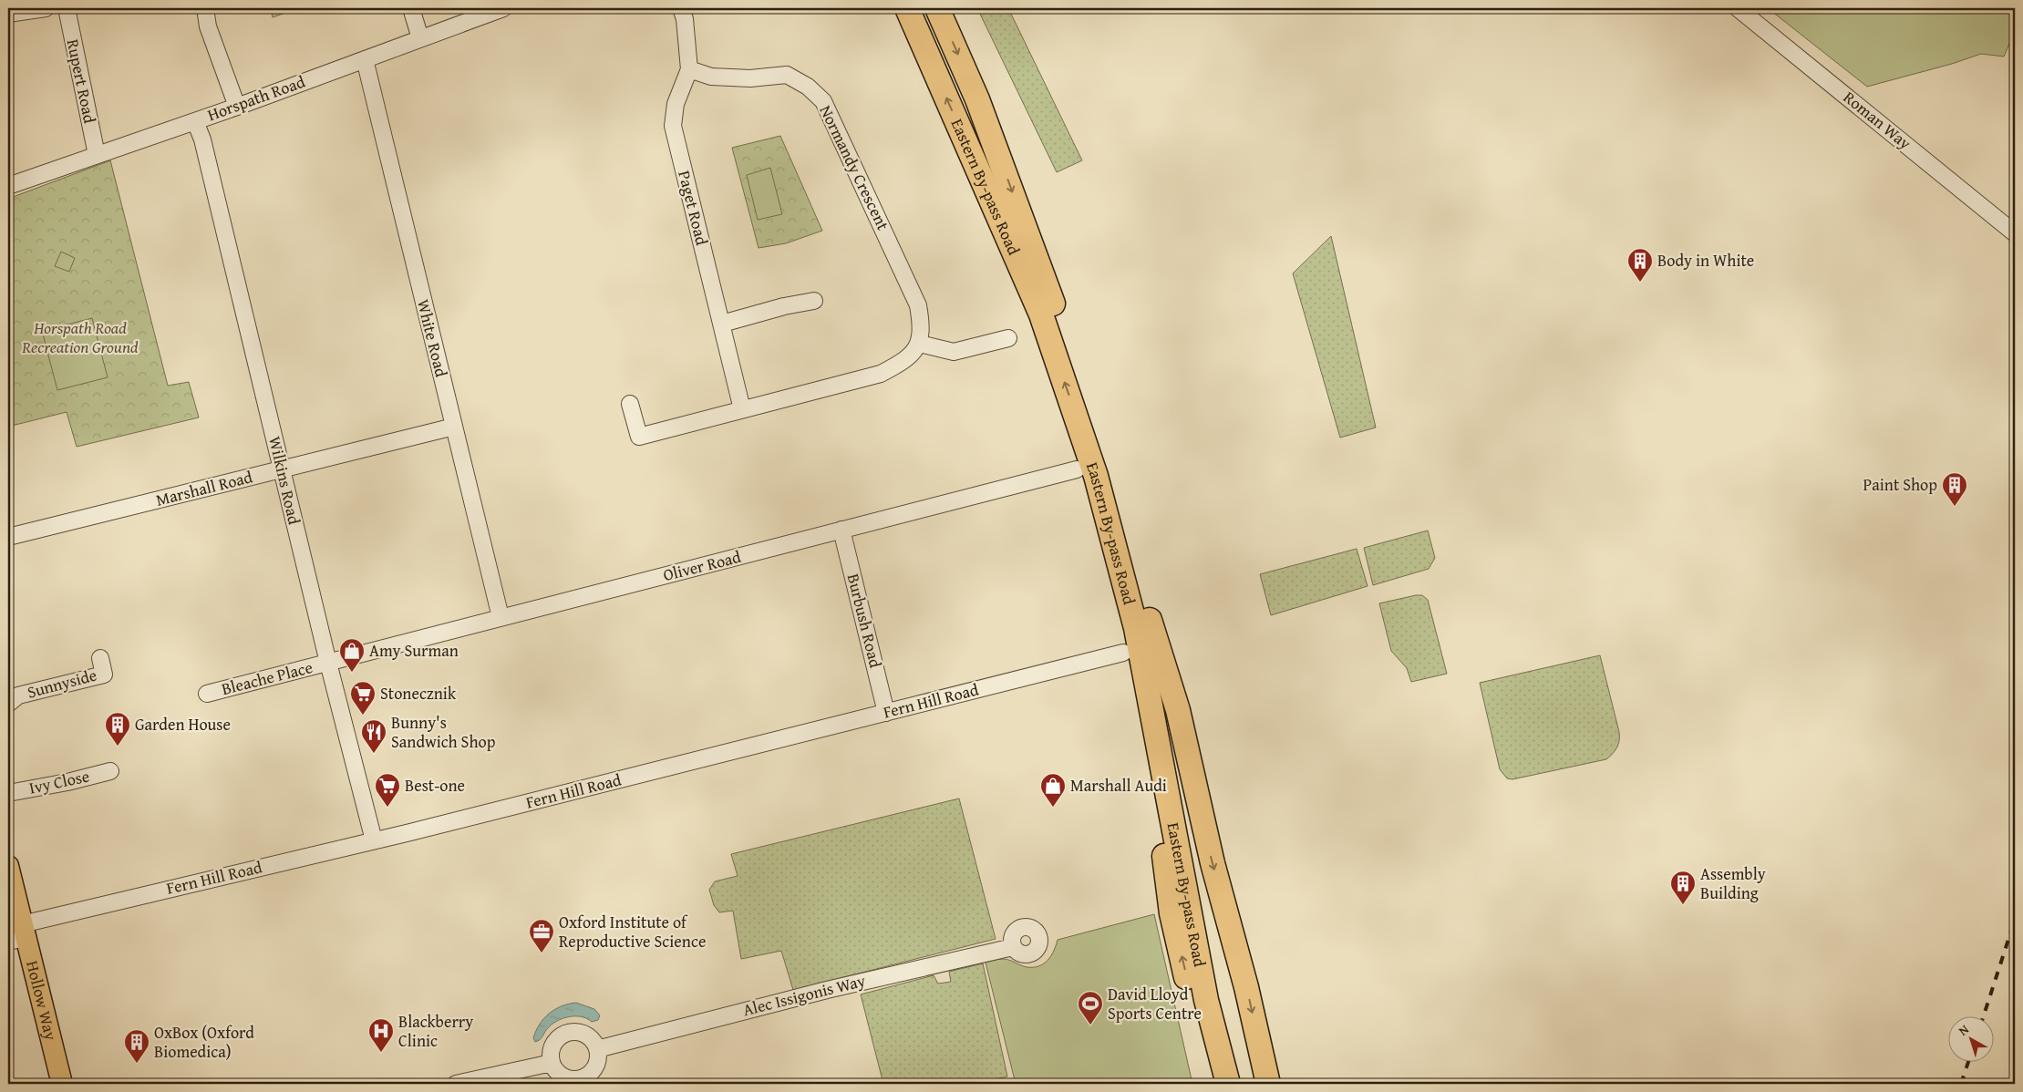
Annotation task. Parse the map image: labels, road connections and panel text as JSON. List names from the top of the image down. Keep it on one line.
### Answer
{"streets":{"highway":["Eastern By-pass Road"],"main road":["Hollow Way"],"street":["Rupert Road","Horspath Road","Roman Way","Normandy Crescent","Paget Road","White Road","Wilkins Road","Marshall Road","Oliver Road","Burbush Road","Bleache Place","Sunnyside","Fern Hill Road","Ivy Close","Alec Issigonis Way"]},"crossings":[["Rupert Road","Horspath Road"],["Horspath Road","White Road"],["Horspath Road","Wilkins Road"],["Normandy Crescent","Paget Road"],["White Road","Marshall Road"],["White Road","Oliver Road"],["Wilkins Road","Marshall Road"],["Wilkins Road","Oliver Road"],["Wilkins Road","Bleache Place"],["Wilkins Road","Fern Hill Road"],["Oliver Road","Burbush Road"],["Oliver Road","Bleache Place"],["Burbush Road","Fern Hill Road"],["Fern Hill Road","Hollow Way"]],"parks":["Horspath Road Recreation Ground"],"places":{"building":["Body in White","Paint Shop","Garden House","Assembly Building","OxBox (Oxford Biomedica)"],"shop":["Amy Surman","Marshall Audi"],"supermarket":["Stonecznik","Best-one"],"restaurant":["Bunny's Sandwich Shop"],"office":["Oxford Institute of Reproductive Science"],"sports":["David Lloyd Sports Centre"],"hospital":["Blackberry Clinic"]},"north":"top left"}
